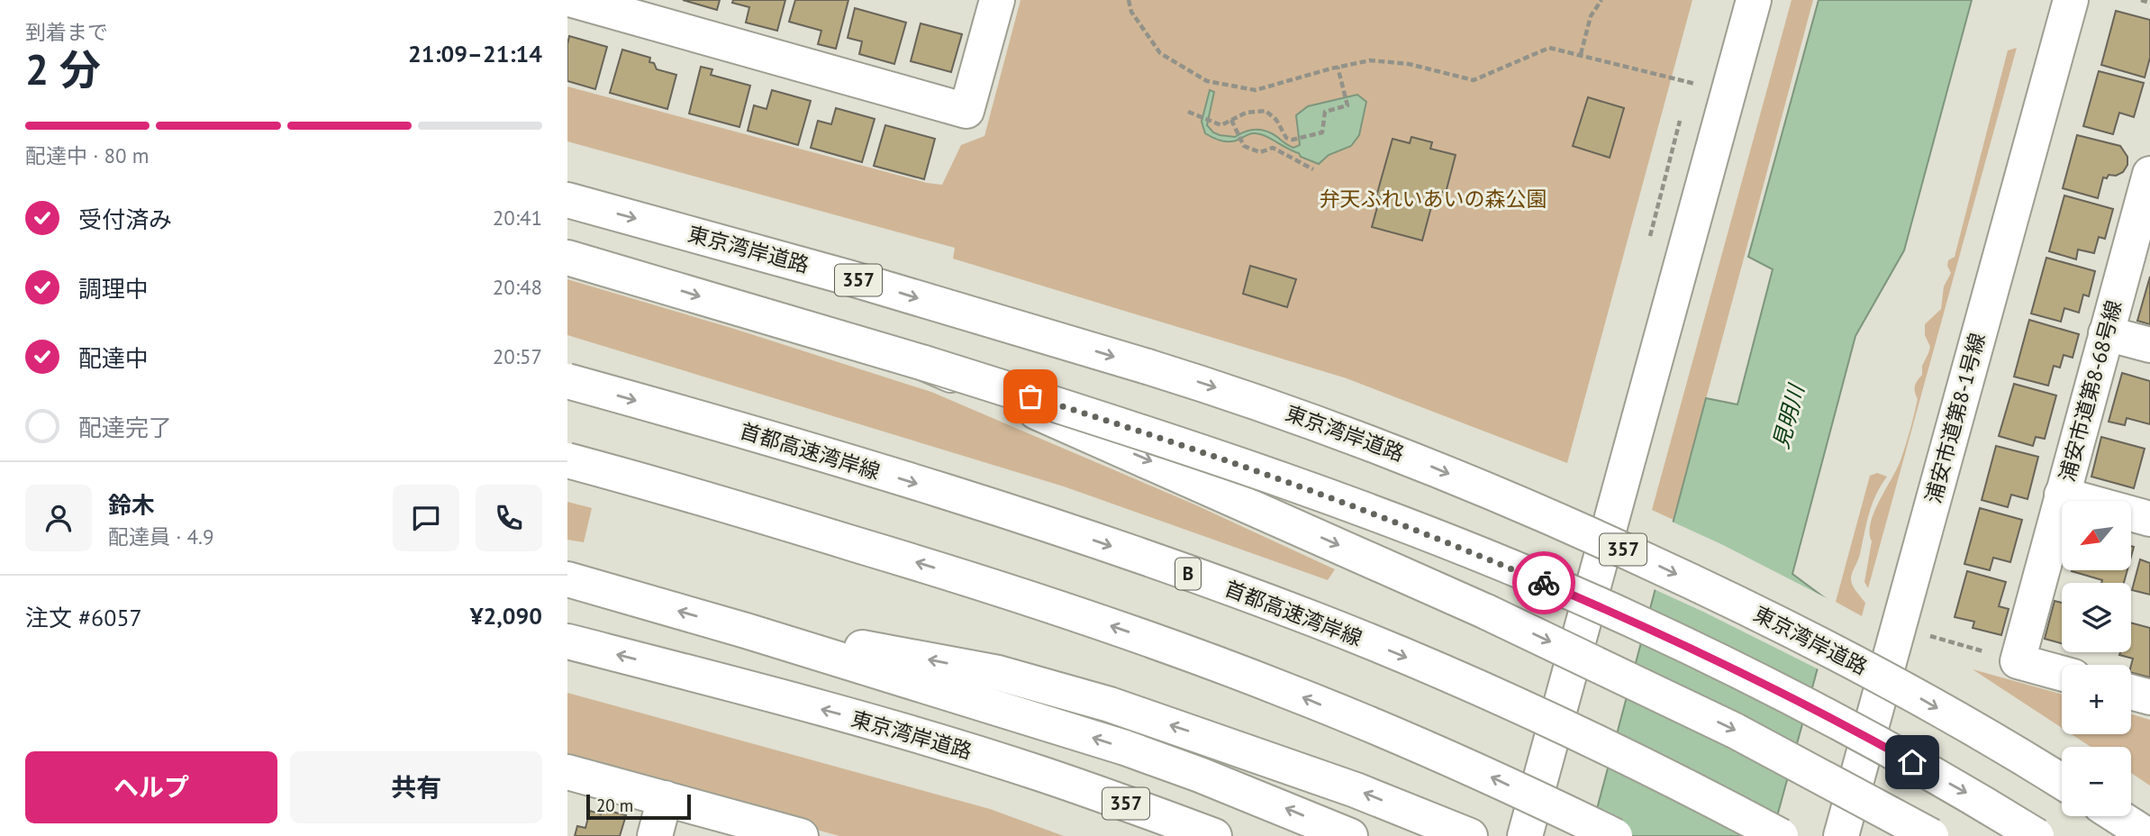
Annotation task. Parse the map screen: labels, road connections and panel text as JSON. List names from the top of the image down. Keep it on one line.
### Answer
{"streets":{"main road":["東京湾岸道路","357","浦安市道第8-68号線","浦安市道第8-1号線","首都高速湾岸線","B"]},"water":["見明川"],"parks":["弁天ふれいあいの森公園"],"scale_bar":"20 m","north":"bottom left","page":{"heading":["2 分","到着まで","21:09–21:14"],"panel":["鈴木","配達員 · 4.9","注文 #6057","¥2,090"],"bar":"配達中 · 80 m","list":[["受付済み","20:41"],["調理中","20:48"],["配達中","20:57"],"配達完了"],"map_buttons":["+","−"],"buttons":["ヘルプ","共有"],"scale":"20 m"}}
